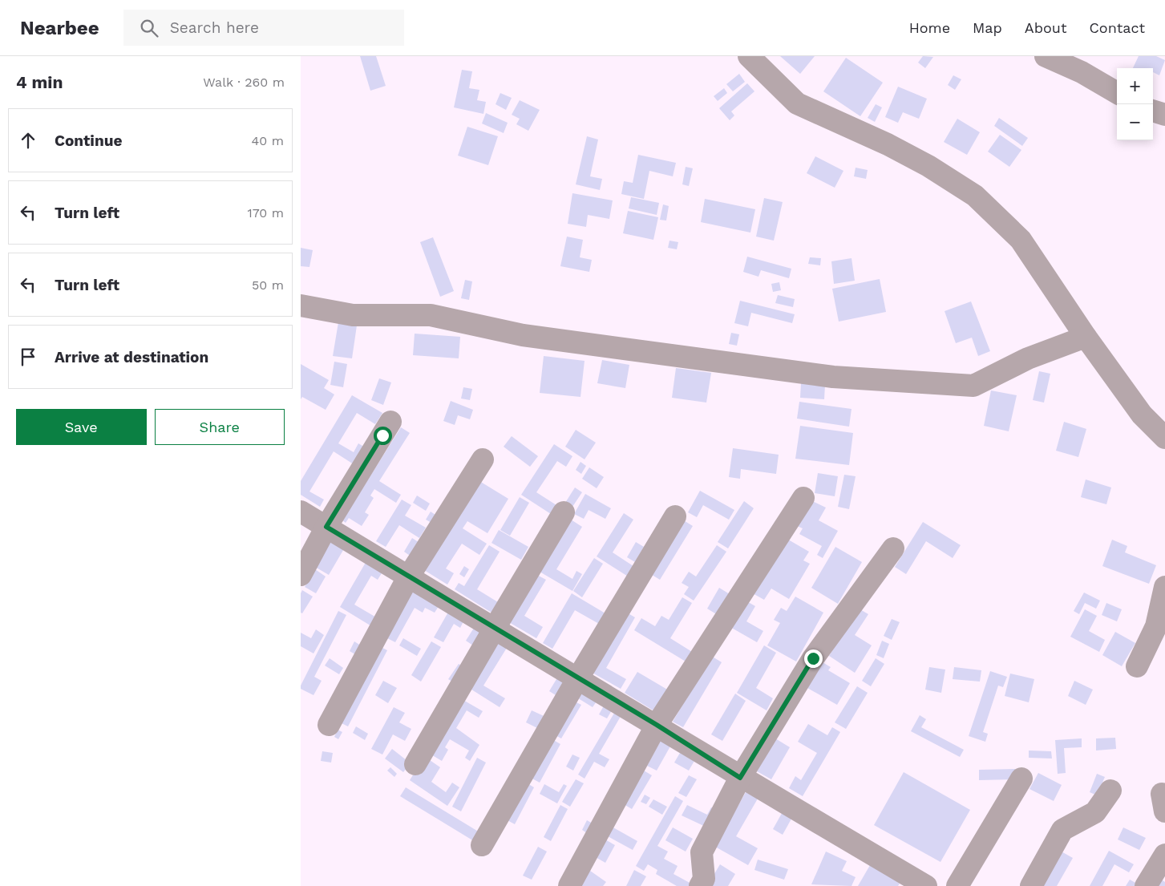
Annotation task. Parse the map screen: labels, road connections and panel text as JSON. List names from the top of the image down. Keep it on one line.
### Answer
{"page":{"header":"Nearbee","search":"Search here","nav":["Home","Map","About","Contact"],"heading":["4 min","Walk · 260 m"],"map_buttons":["+","−"],"list":[["Continue","40 m"],["Turn left","170 m"],["Turn left","50 m"],"Arrive at destination"],"buttons":["Save","Share"]}}
